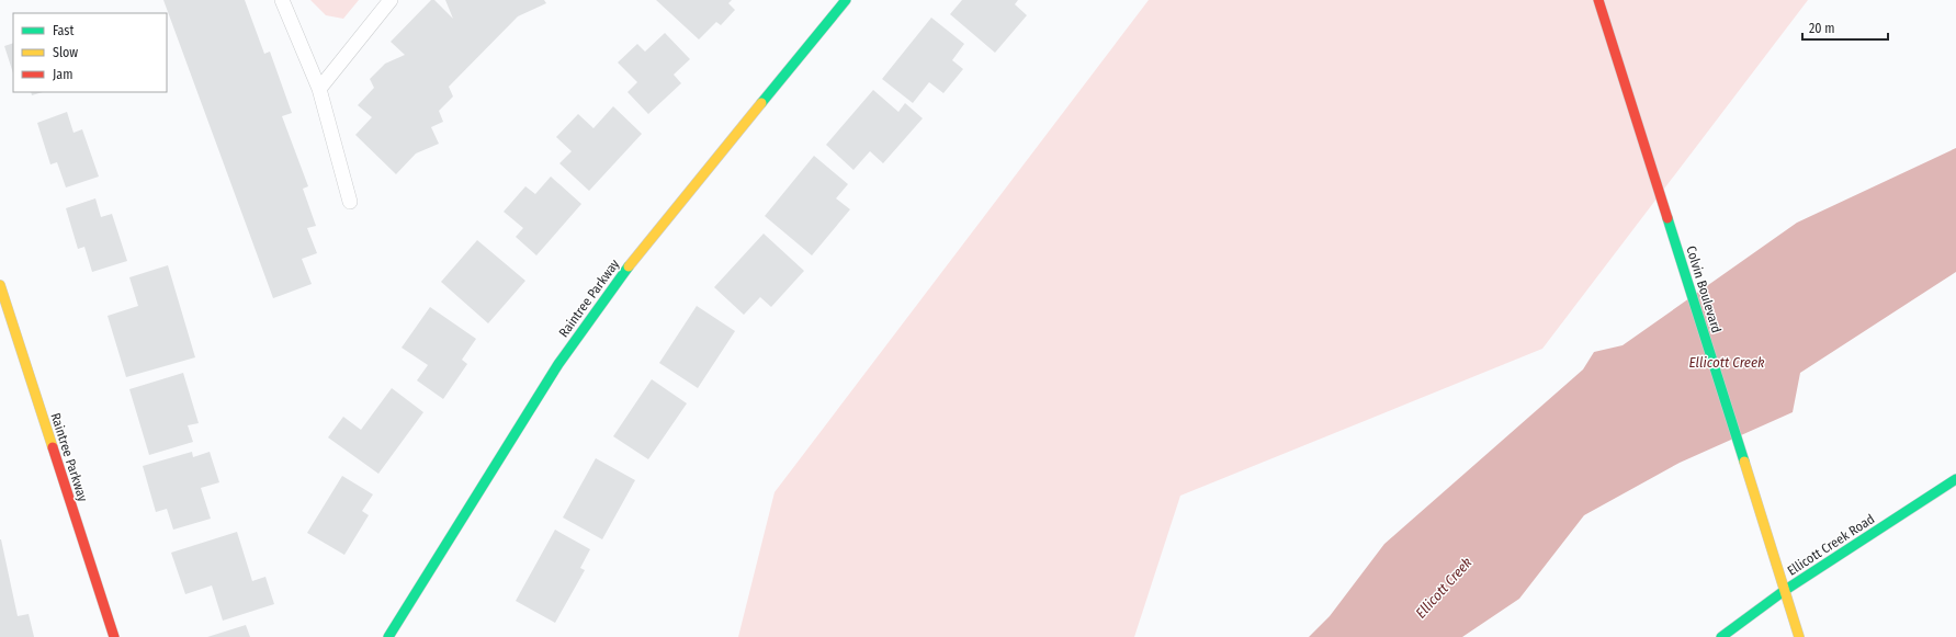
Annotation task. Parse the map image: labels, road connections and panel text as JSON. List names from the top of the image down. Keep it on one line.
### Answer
{"streets":{"street":["Colvin Boulevard","Raintree Parkway","Ellicott Creek Road"]},"crossings":[["Colvin Boulevard","Ellicott Creek Road"]],"water":["Ellicott Creek"],"legend":["Fast","Slow","Jam"],"scale_bar":"20 m"}
